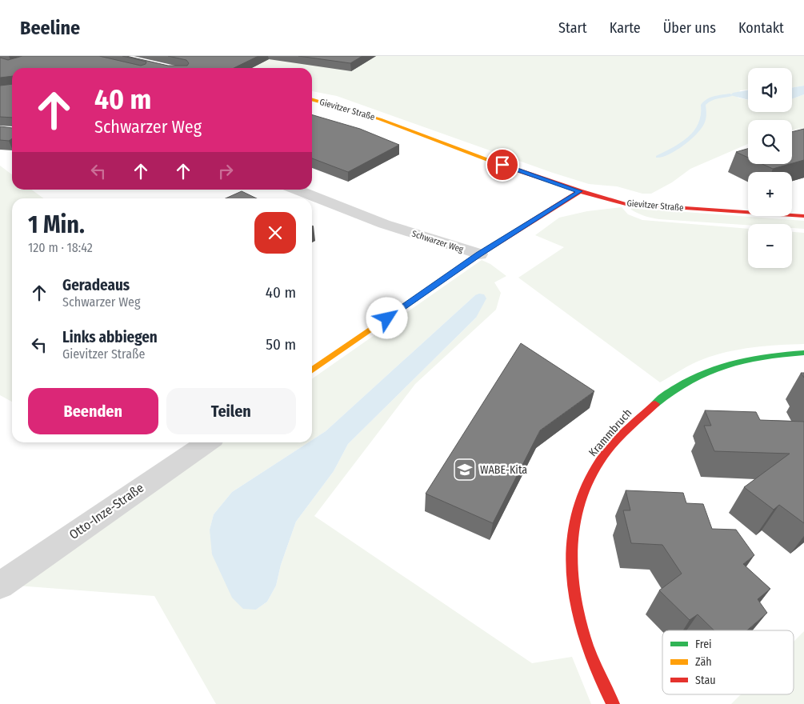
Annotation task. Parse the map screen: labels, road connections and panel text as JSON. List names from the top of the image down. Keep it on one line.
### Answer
{"streets":{"street":["Gievitzer Straße","Schwarzer Weg","Krammbruch","Otto-Inze-Straße"]},"places":{"school or university":["WABE-Kita"]},"legend":["Frei","Zäh","Stau"],"page":{"header":"Beeline","nav":["Start","Karte","Über uns","Kontakt"],"map_buttons":["+","−"],"turn":["40 m","Schwarzer Weg"],"heading":["1 Min.","120 m · 18:42"],"list":[{"name":"Geradeaus","note":"Schwarzer Weg","value":"40 m"},{"name":"Links abbiegen","note":"Gievitzer Straße","value":"50 m"}],"buttons":["Beenden","Teilen"]}}
